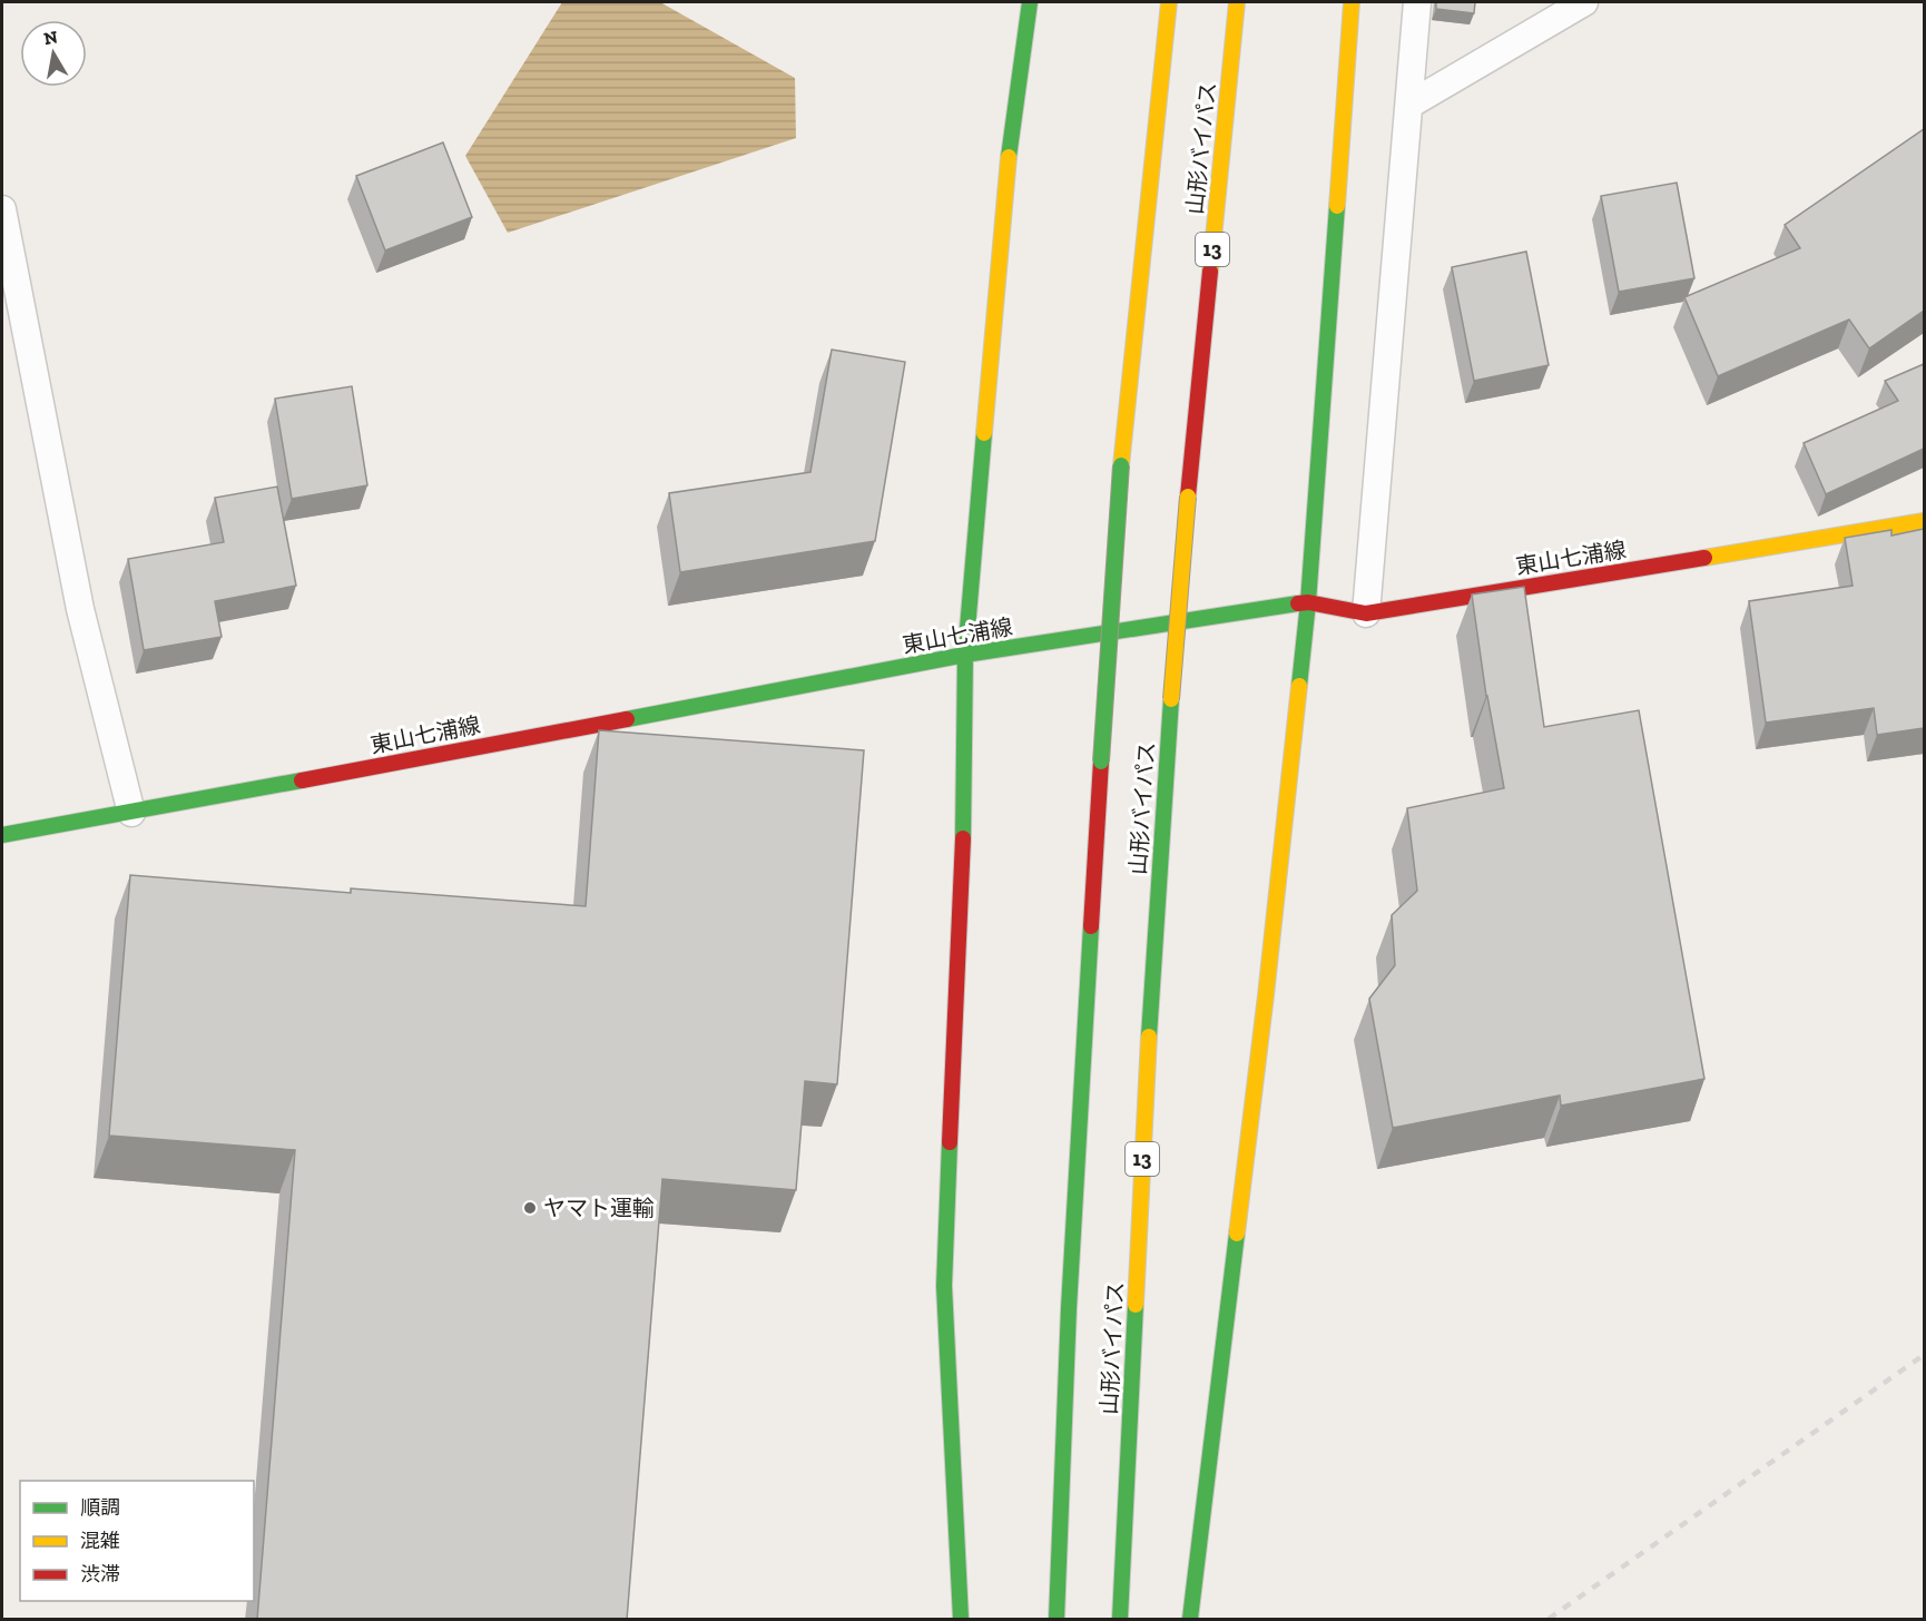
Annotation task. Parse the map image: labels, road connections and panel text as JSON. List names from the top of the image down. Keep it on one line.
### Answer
{"streets":{"main road":["山形バイパス","13","東山七浦線"]},"places":["ヤマト運輸"],"legend":["順調","混雑","渋滞"],"north":"top"}
